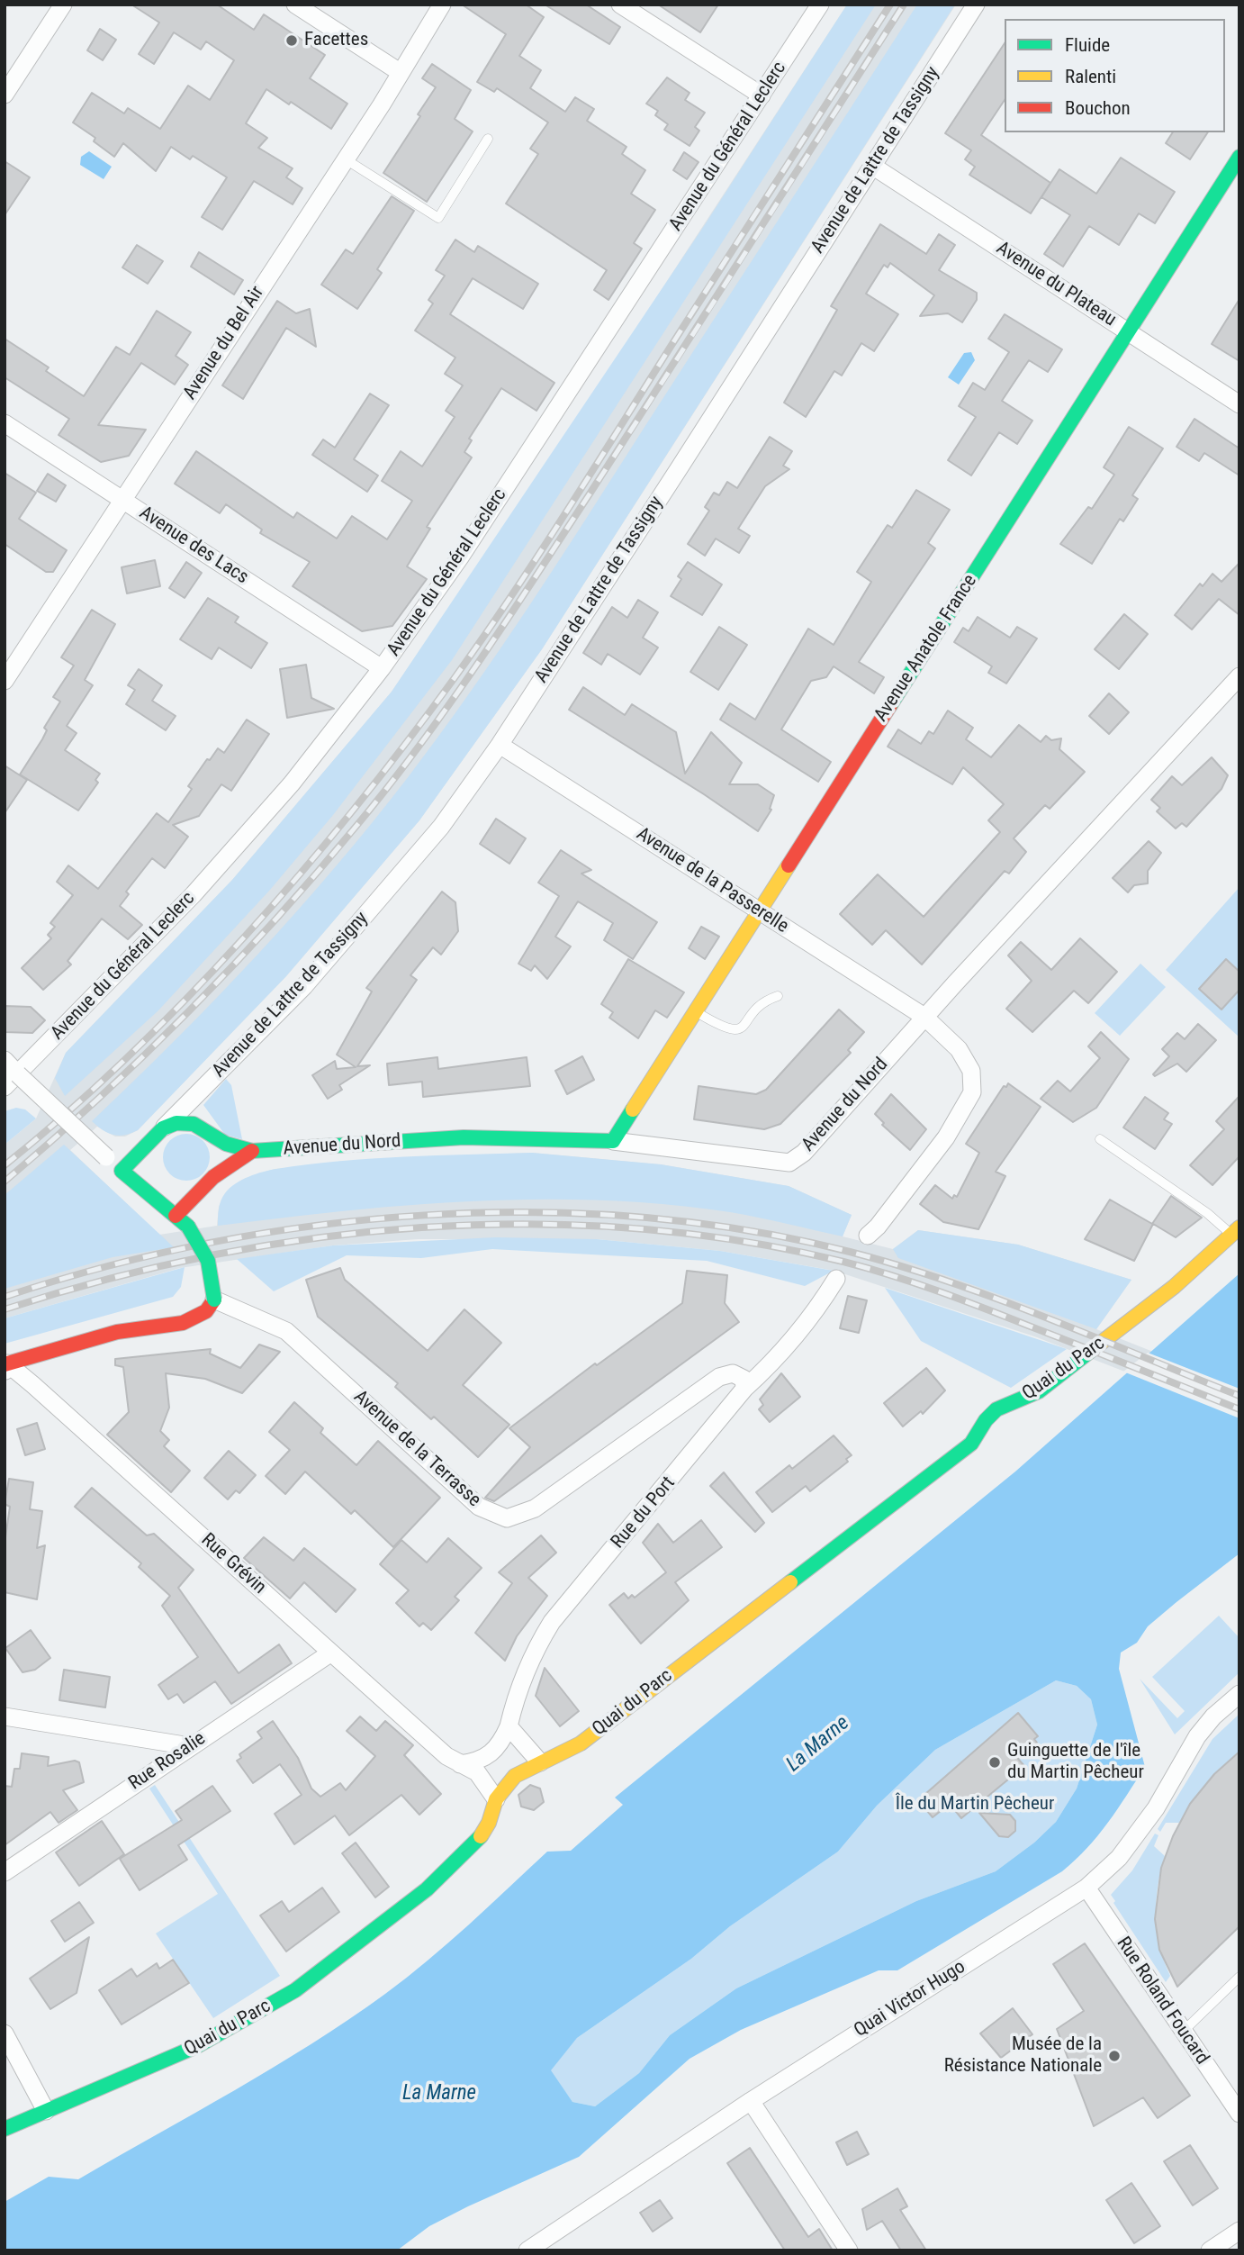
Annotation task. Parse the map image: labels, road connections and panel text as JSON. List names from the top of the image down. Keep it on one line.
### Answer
{"streets":{"street":["Avenue du Général Leclerc","Avenue de Lattre de Tassigny","Avenue du Plateau","Avenue du Bel Air","Avenue des Lacs","Avenue Anatole France","Avenue de la Passerelle","Avenue du Nord","Quai du Parc","Avenue de la Terrasse","Rue du Port","Rue Grévin","Rue Rosalie","Quai Victor Hugo","Rue Roland Foucard"]},"crossings":[["Avenue du Général Leclerc","Avenue des Lacs"],["Avenue de Lattre de Tassigny","Avenue du Plateau"],["Avenue de Lattre de Tassigny","Avenue de la Passerelle"],["Avenue du Plateau","Avenue Anatole France"],["Avenue du Bel Air","Avenue des Lacs"],["Avenue Anatole France","Avenue de la Passerelle"],["Avenue Anatole France","Avenue du Nord"],["Avenue de la Passerelle","Avenue du Nord"],["Quai du Parc","Rue Grévin"],["Avenue de la Terrasse","Rue du Port"],["Rue Grévin","Rue Rosalie"],["Quai Victor Hugo","Rue Roland Foucard"]],"water":["La Marne"],"parks":["Île du Martin Pêcheur"],"places":["Facettes","Guinguette de l'île du Martin Pêcheur","Musée de la Résistance Nationale"],"legend":["Fluide","Ralenti","Bouchon"]}
